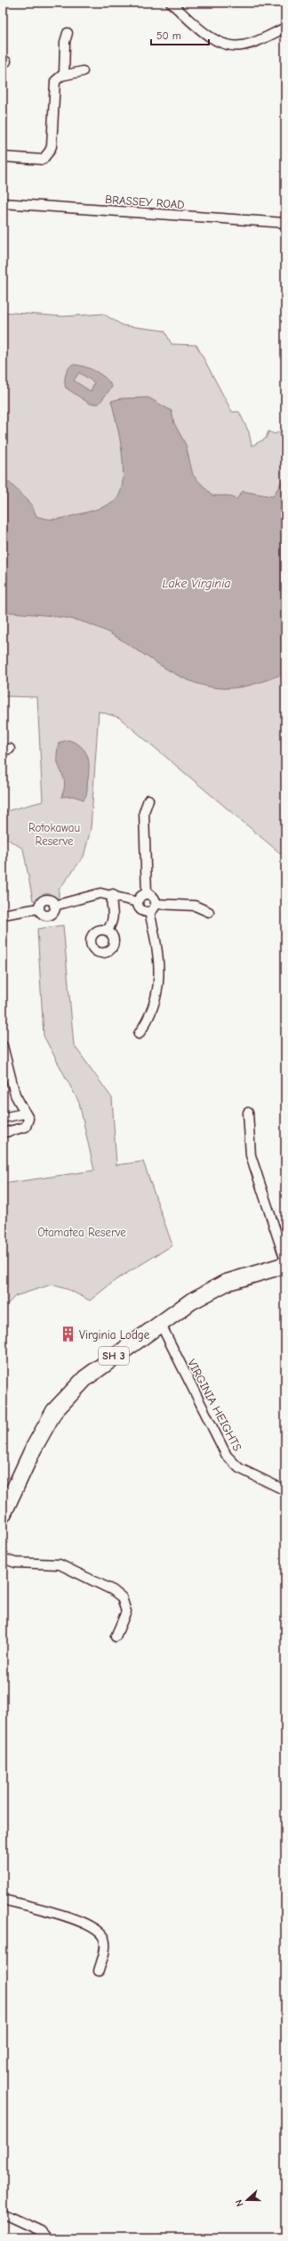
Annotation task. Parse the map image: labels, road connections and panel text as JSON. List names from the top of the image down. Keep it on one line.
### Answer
{"streets":{"highway":["SH 3"],"street":["BRASSEY ROAD","VIRGINIA HEIGHTS"]},"crossings":[["SH 3","VIRGINIA HEIGHTS"]],"water":["Lake Virginia"],"parks":["Rotokawau Reserve","Otamatea Reserve"],"places":{"building":["Virginia Lodge"]},"scale_bar":"50 m","north":"left"}
